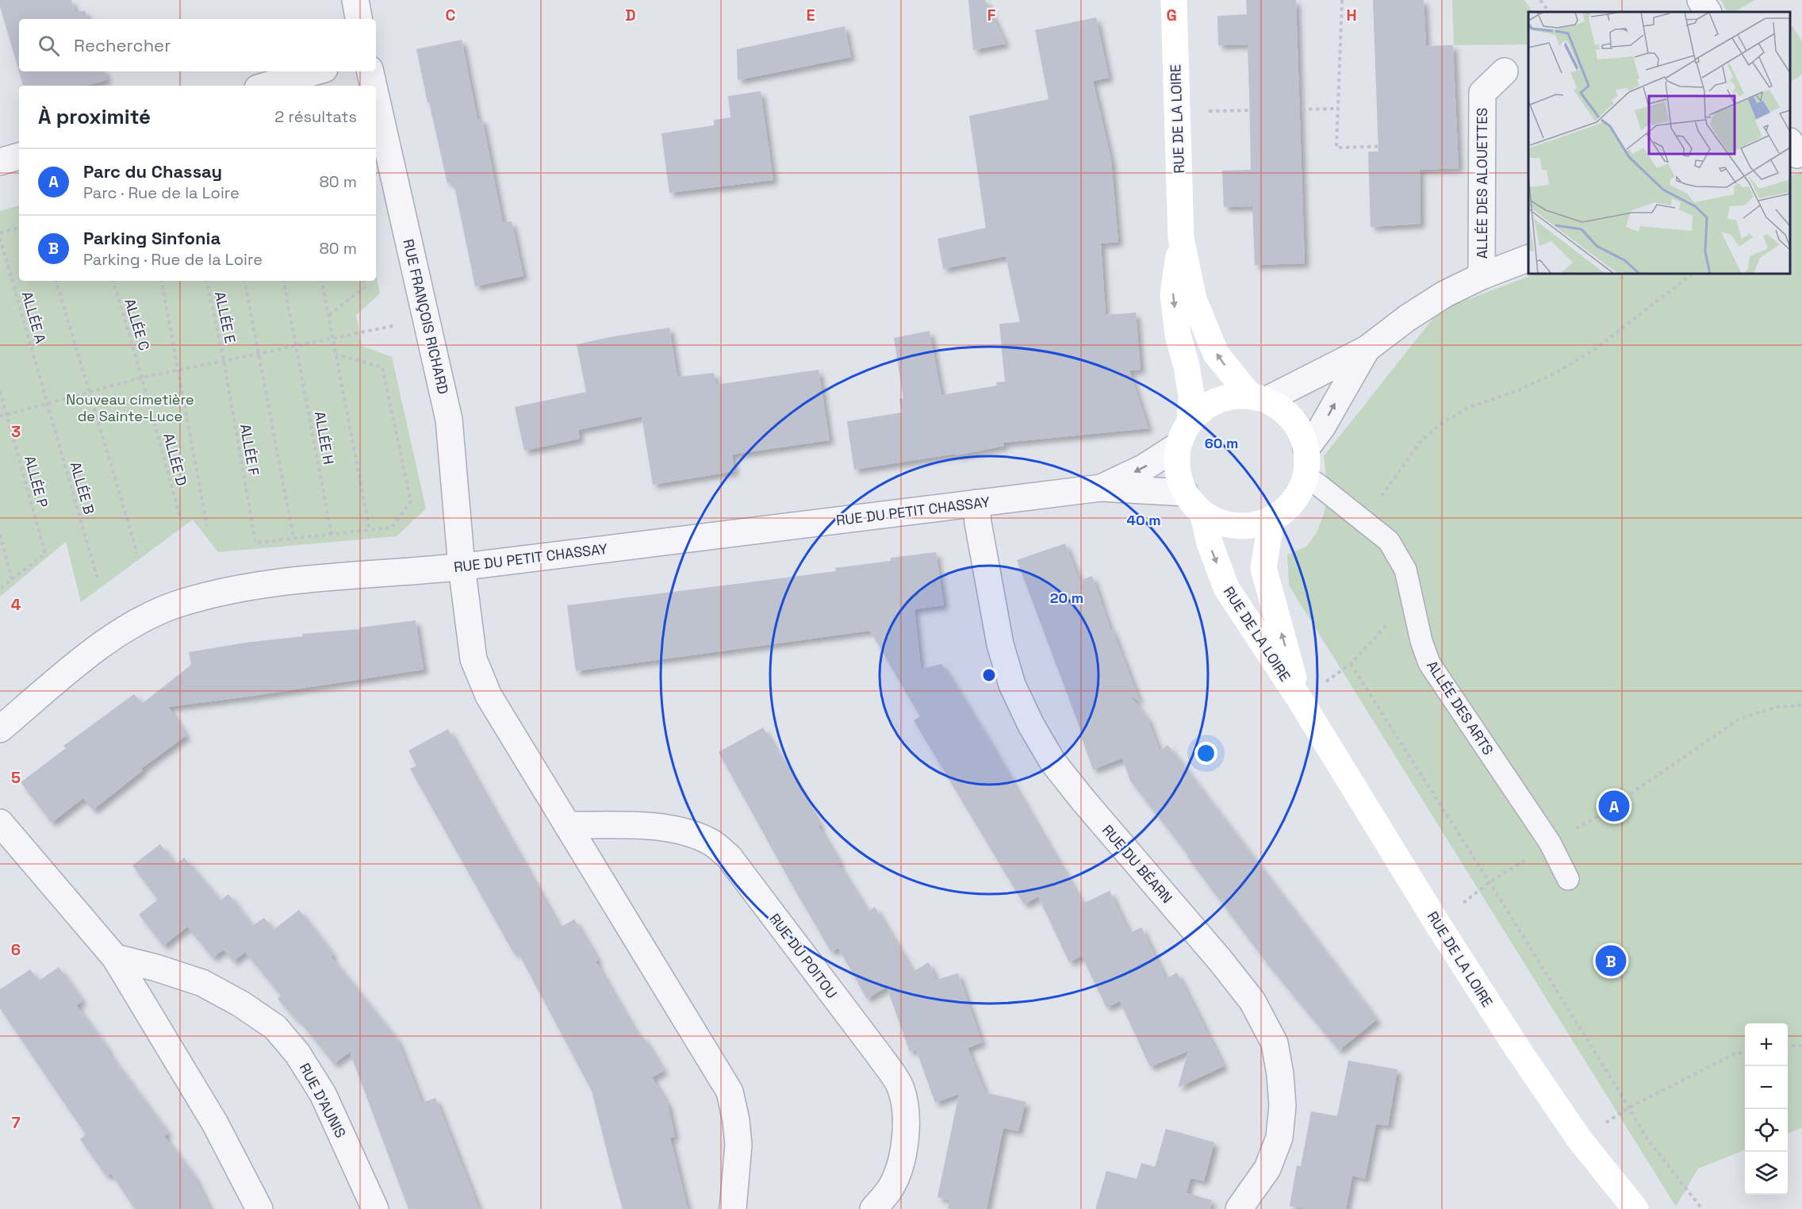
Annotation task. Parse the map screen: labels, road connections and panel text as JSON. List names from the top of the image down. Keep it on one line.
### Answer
{"streets":{"street":["RUE DE LA LOIRE","ALLÉE DES ALOUETTES","RUE FRANÇOIS RICHARD","RUE DU PETIT CHASSAY","RUE DU BÉARN","RUE DU POITOU","RUE D'AUNIS"],"lane":["ALLÉE DES ARTS"],"path":["ALLÉE A","ALLÉE E","ALLÉE C","ALLÉE H","ALLÉE F","ALLÉE D","ALLÉE P","ALLÉE B"]},"crossings":[["RUE DE LA LOIRE","RUE DU PETIT CHASSAY"],["RUE DE LA LOIRE","ALLÉE DES ARTS"],["RUE FRANÇOIS RICHARD","RUE DU PETIT CHASSAY"],["ALLÉE A","ALLÉE B"],["ALLÉE E","ALLÉE F"],["ALLÉE C","ALLÉE D"],["RUE DU PETIT CHASSAY","ALLÉE DES ARTS"],["RUE DU PETIT CHASSAY","RUE DU BÉARN"]],"parks":["Nouveau cimetière de Sainte-Luce"],"page":{"search":"Rechercher","heading":["À proximité","2 résultats"],"list":[{"mark":"A","name":"Parc du Chassay","note":"Parc · Rue de la Loire","value":"80 m"},{"mark":"B","name":"Parking Sinfonia","note":"Parking · Rue de la Loire","value":"80 m"}],"pins":["A","B"],"map_buttons":["+","−"]},"grid":{"columns":["C","D","E","F","G","H"],"rows":["3","4","5","6","7"]},"rings":["60 m","40 m","20 m"]}
